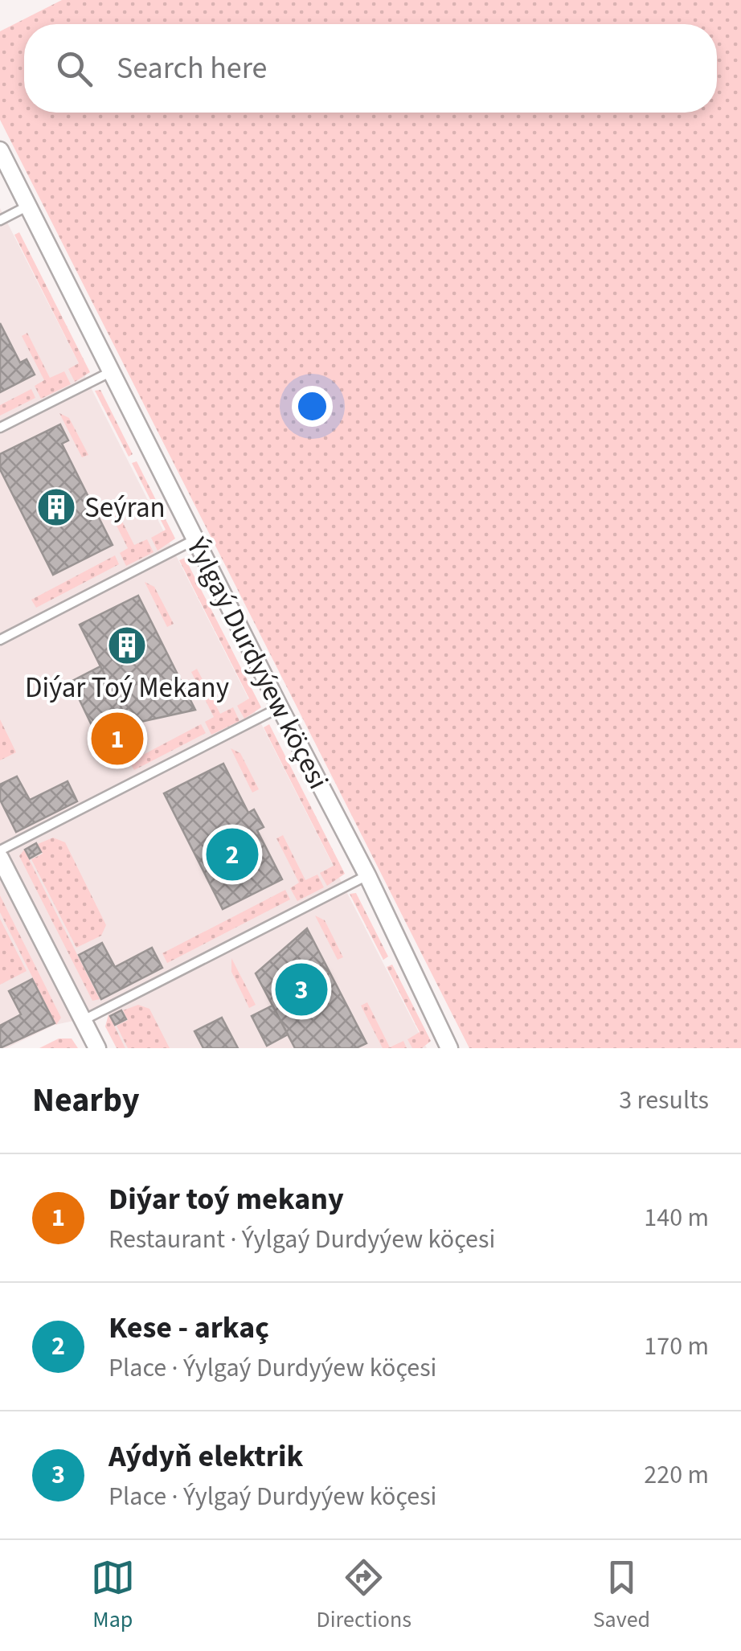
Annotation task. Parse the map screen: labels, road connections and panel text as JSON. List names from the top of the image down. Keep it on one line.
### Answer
{"streets":{"street":["Ýylgaý Durdyýew köçesi"]},"places":{"building":["Seýran","Diýar Toý Mekany"]},"page":{"search":"Search here","pins":["1","2","3"],"heading":["Nearby","3 results"],"list":[{"mark":"1","name":"Diýar toý mekany","note":"Restaurant · Ýylgaý Durdyýew köçesi","value":"140 m"},{"mark":"2","name":"Kese - arkaç","note":"Place · Ýylgaý Durdyýew köçesi","value":"170 m"},{"mark":"3","name":"Aýdyň elektrik","note":"Place · Ýylgaý Durdyýew köçesi","value":"220 m"}],"nav":["Map","Directions","Saved"]}}
